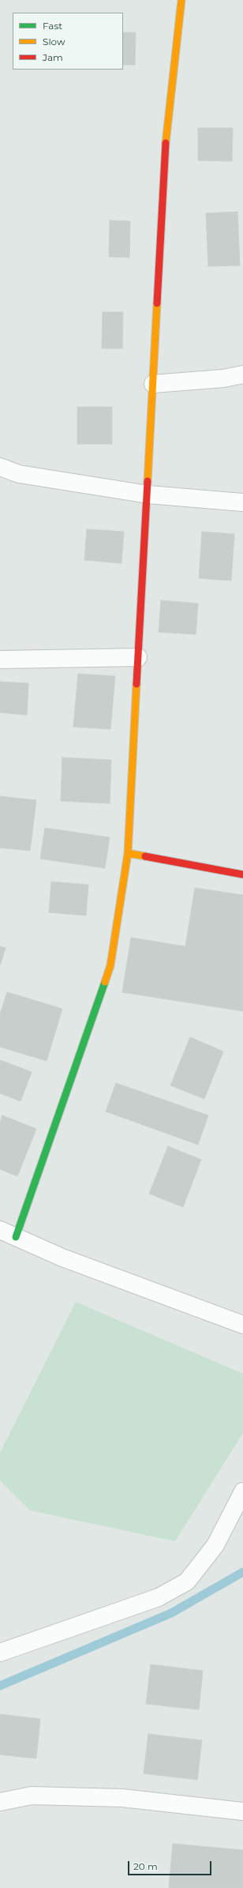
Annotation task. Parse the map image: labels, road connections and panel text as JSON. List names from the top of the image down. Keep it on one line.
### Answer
{"legend":["Fast","Slow","Jam"],"scale_bar":"20 m"}
